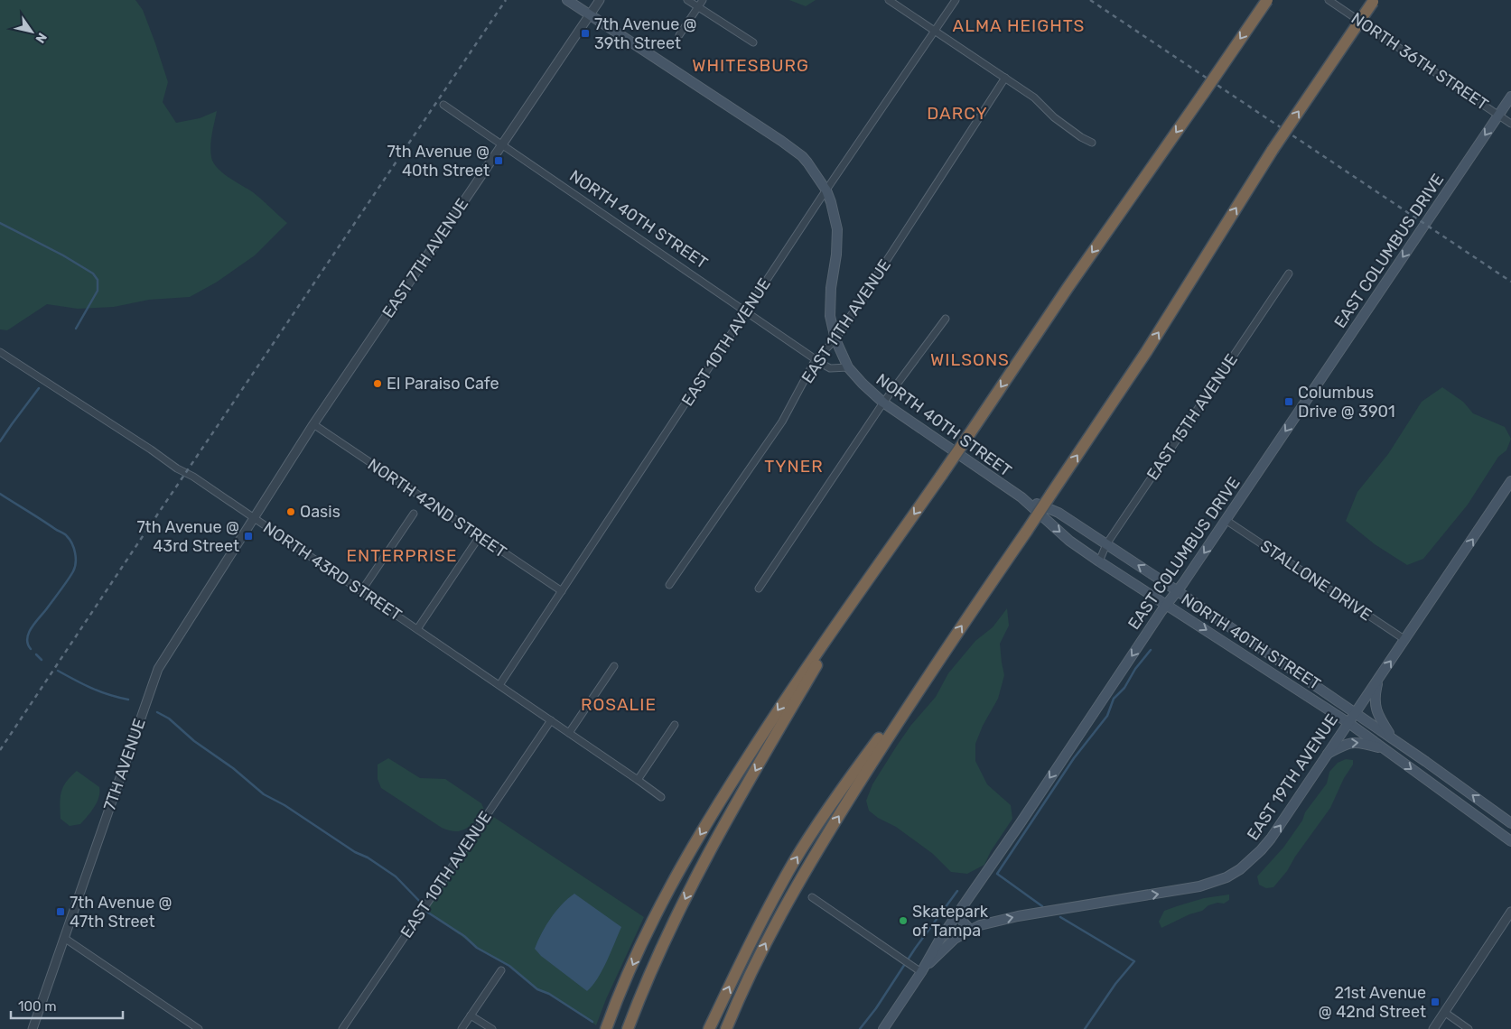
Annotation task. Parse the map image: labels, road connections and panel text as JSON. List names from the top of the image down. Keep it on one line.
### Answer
{"streets":{"main road":["NORTH 40TH STREET","EAST COLUMBUS DRIVE","EAST 19TH AVENUE"],"street":["NORTH 36TH STREET","EAST 7TH AVENUE","EAST 11TH AVENUE","EAST 10TH AVENUE","EAST 15TH AVENUE","NORTH 42ND STREET","NORTH 43RD STREET","STALLONE DRIVE","7TH AVENUE"]},"crossings":[["NORTH 36TH STREET","EAST COLUMBUS DRIVE"],["NORTH 40TH STREET","EAST COLUMBUS DRIVE"],["NORTH 40TH STREET","EAST 7TH AVENUE"],["NORTH 40TH STREET","EAST 11TH AVENUE"],["NORTH 40TH STREET","EAST 10TH AVENUE"],["NORTH 40TH STREET","EAST 15TH AVENUE"],["NORTH 40TH STREET","EAST 19TH AVENUE"],["EAST COLUMBUS DRIVE","STALLONE DRIVE"],["EAST COLUMBUS DRIVE","EAST 19TH AVENUE"],["EAST 7TH AVENUE","NORTH 42ND STREET"],["EAST 7TH AVENUE","NORTH 43RD STREET"],["EAST 7TH AVENUE","7TH AVENUE"],["EAST 10TH AVENUE","NORTH 42ND STREET"],["EAST 10TH AVENUE","NORTH 43RD STREET"],["NORTH 43RD STREET","7TH AVENUE"],["STALLONE DRIVE","EAST 19TH AVENUE"]],"one_way":["EAST COLUMBUS DRIVE","EAST 19TH AVENUE"],"districts":["ALMA HEIGHTS","WHITESBURG","DARCY","WILSONS","TYNER","ENTERPRISE","ROSALIE"],"places":{"transit":["7th Avenue @ 39th Street","7th Avenue @ 40th Street","Columbus Drive @ 3901","7th Avenue @ 43rd Street","7th Avenue @ 47th Street","21st Avenue @ 42nd Street"],"other":["El Paraiso Cafe","Oasis","Skatepark of Tampa"]},"scale_bar":"100 m","north":"bottom right"}
